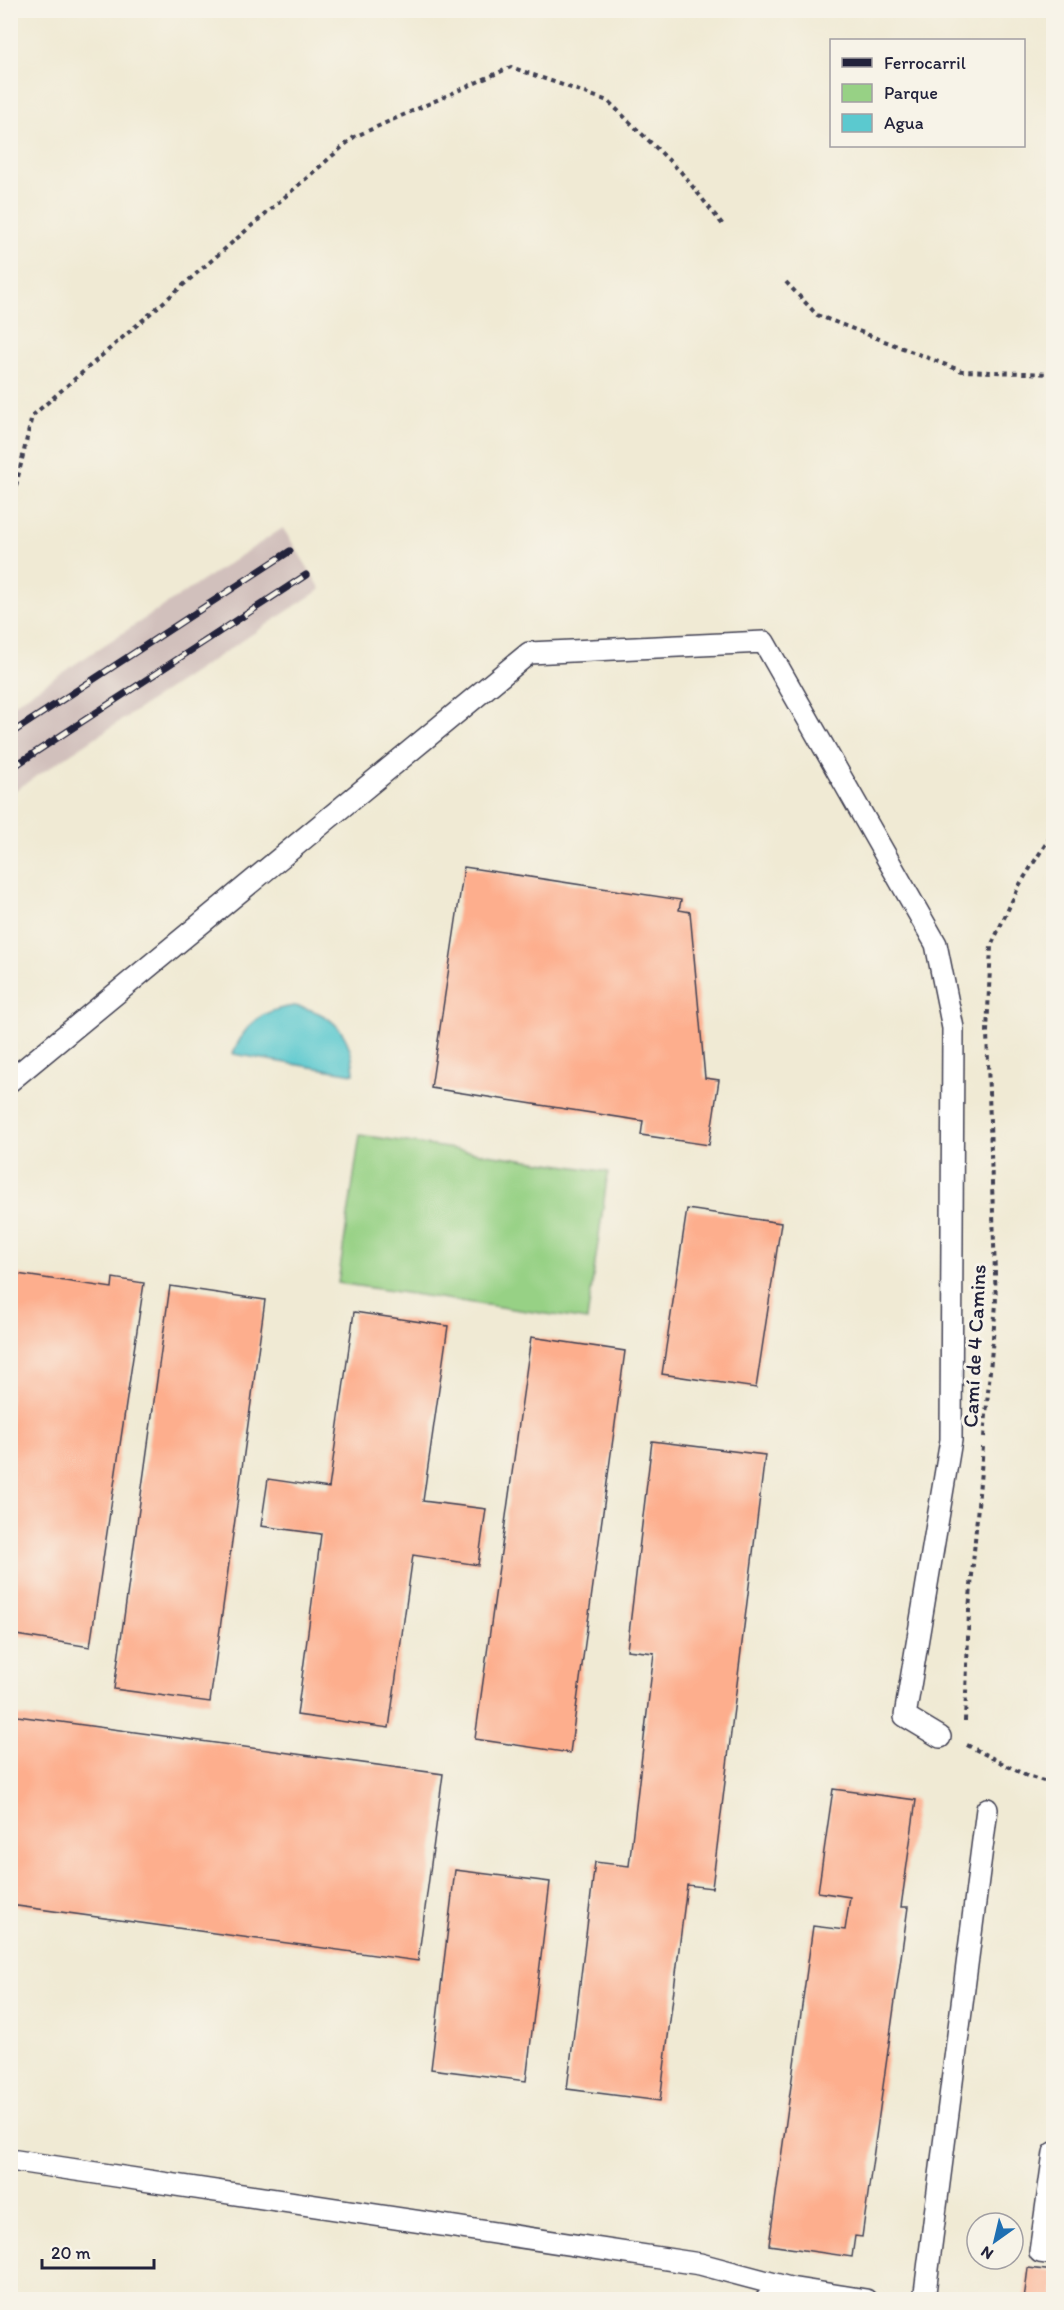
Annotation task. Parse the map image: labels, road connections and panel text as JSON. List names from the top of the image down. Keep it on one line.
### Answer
{"streets":{"path":["Camí de 4 Camins"]},"legend":["Ferrocarril","Parque","Agua"],"scale_bar":"20 m","north":"bottom left"}
